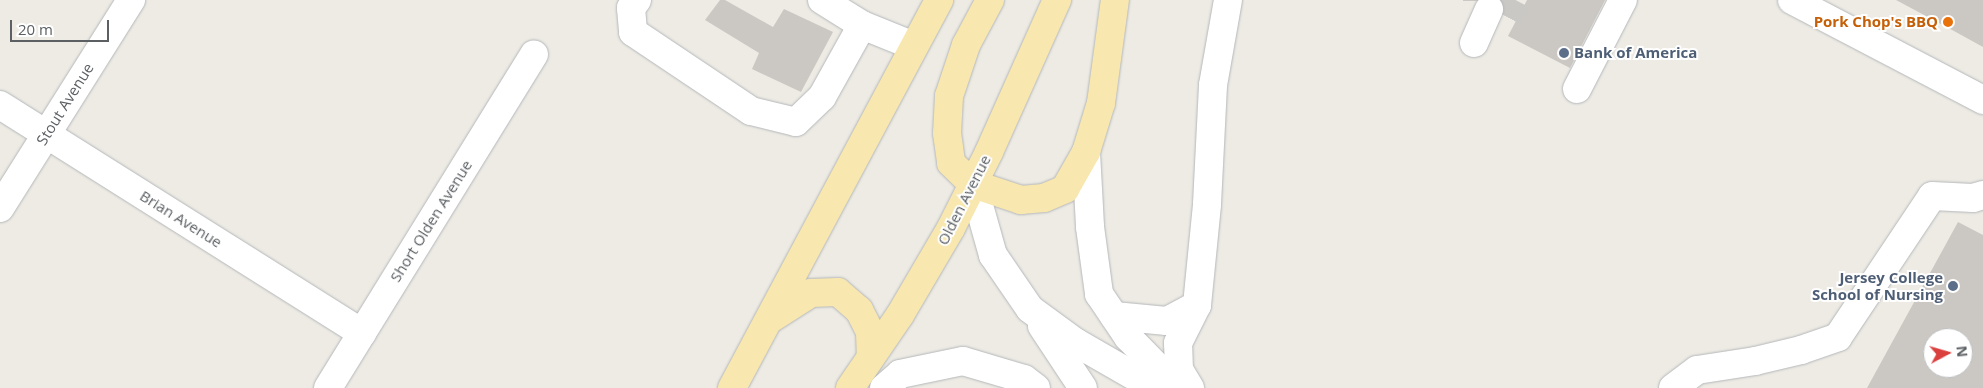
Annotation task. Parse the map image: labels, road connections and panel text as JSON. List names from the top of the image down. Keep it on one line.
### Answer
{"streets":{"main road":["Olden Avenue"],"street":["Stout Avenue","Brian Avenue","Short Olden Avenue"]},"crossings":[["Stout Avenue","Brian Avenue"],["Brian Avenue","Short Olden Avenue"]],"places":["Pork Chop's BBQ","Bank of America","Jersey College School of Nursing"],"scale_bar":"20 m","north":"right"}
